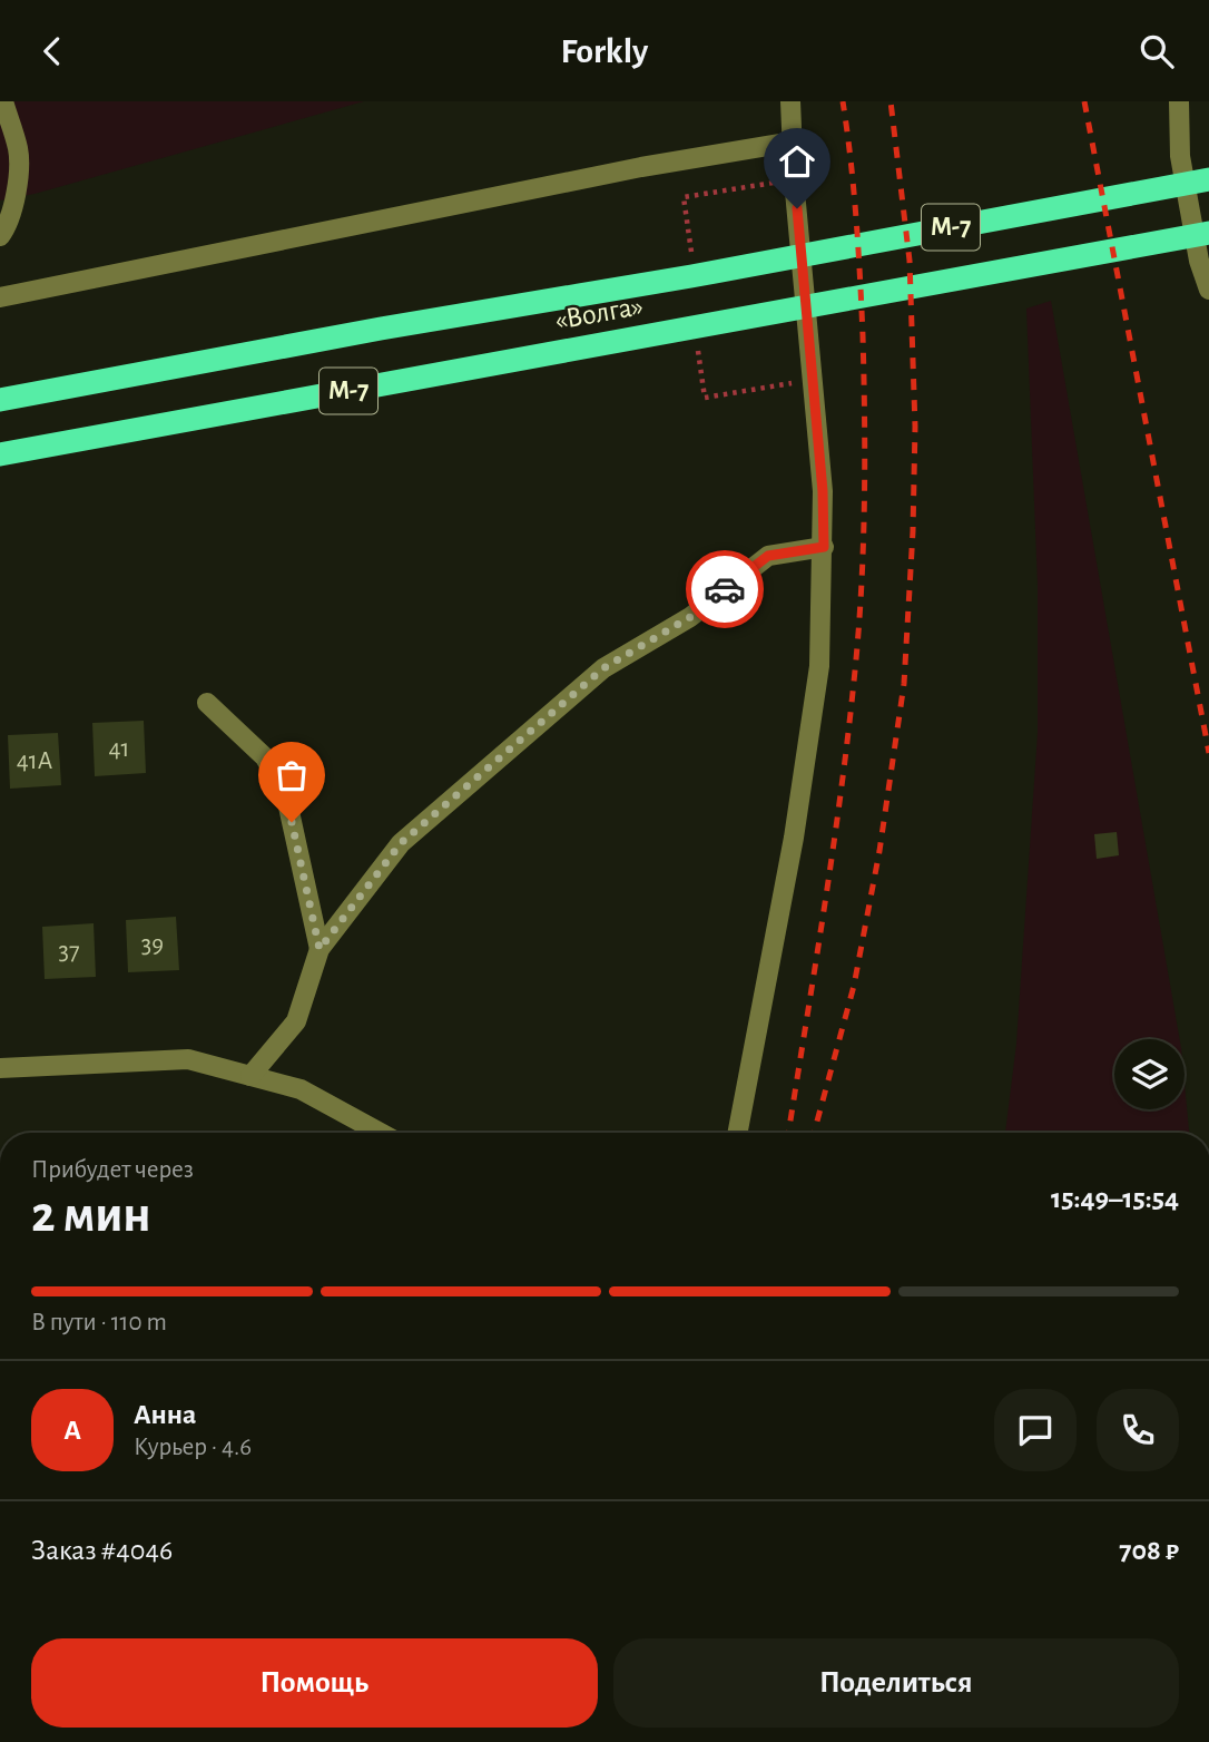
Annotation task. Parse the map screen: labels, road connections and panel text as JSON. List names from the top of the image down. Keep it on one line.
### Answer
{"streets":{"highway":["М-7","«Волга»"]},"house_numbers":["41","41А","39","37"],"page":{"header":"Forkly","heading":["2 мин","Прибудет через","15:49–15:54"],"panel":["Анна","Курьер · 4.6","Заказ #4046","708 ₽"],"bar":"В пути · 110 m","round":"А","buttons":["Помощь","Поделиться"]}}
